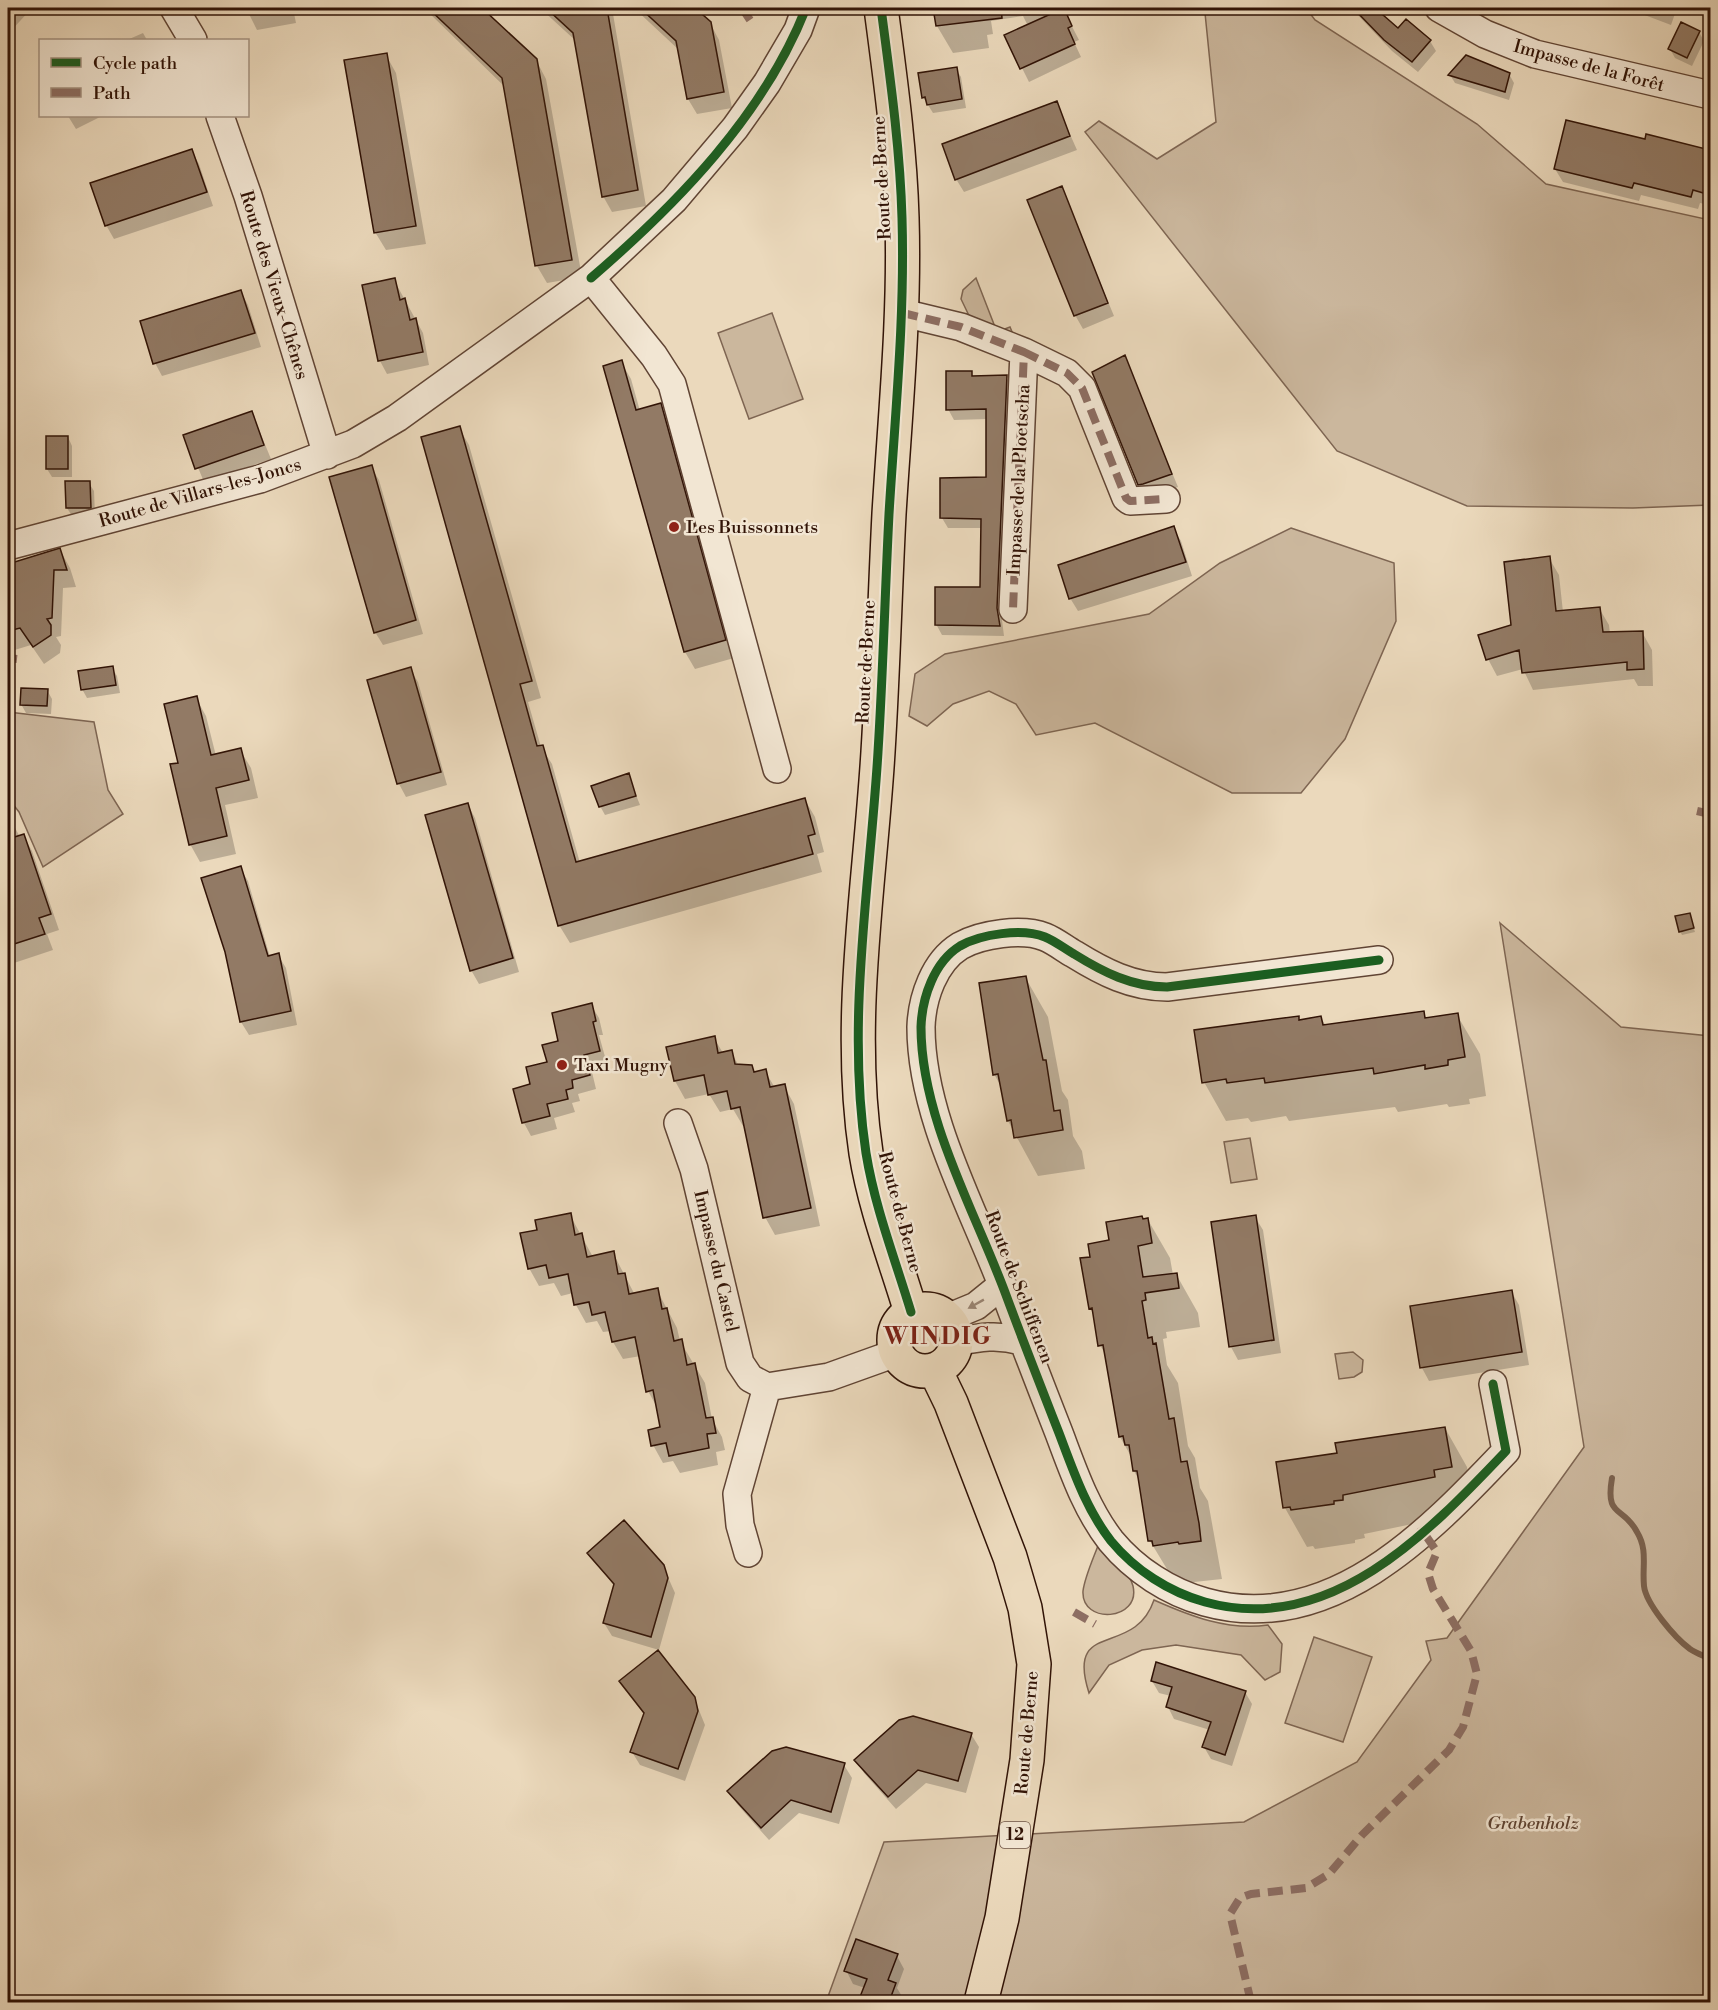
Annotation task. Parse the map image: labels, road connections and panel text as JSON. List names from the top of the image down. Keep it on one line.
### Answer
{"streets":{"main road":["Route de Berne","12"],"street":["Impasse de la Forêt","Route des Vieux-Chênes","Impasse de la Ploetscha","Route de Villars-les-Joncs","Impasse du Castel","Route de Schiffenen"]},"crossings":[["Route de Berne","Impasse de la Ploetscha"],["Route de Berne","Route de Schiffenen"],["Route des Vieux-Chênes","Route de Villars-les-Joncs"]],"districts":["WINDIG"],"parks":["Grabenholz"],"places":["Les Buissonnets","Taxi Mugny"],"legend":["Cycle path","Path"]}
